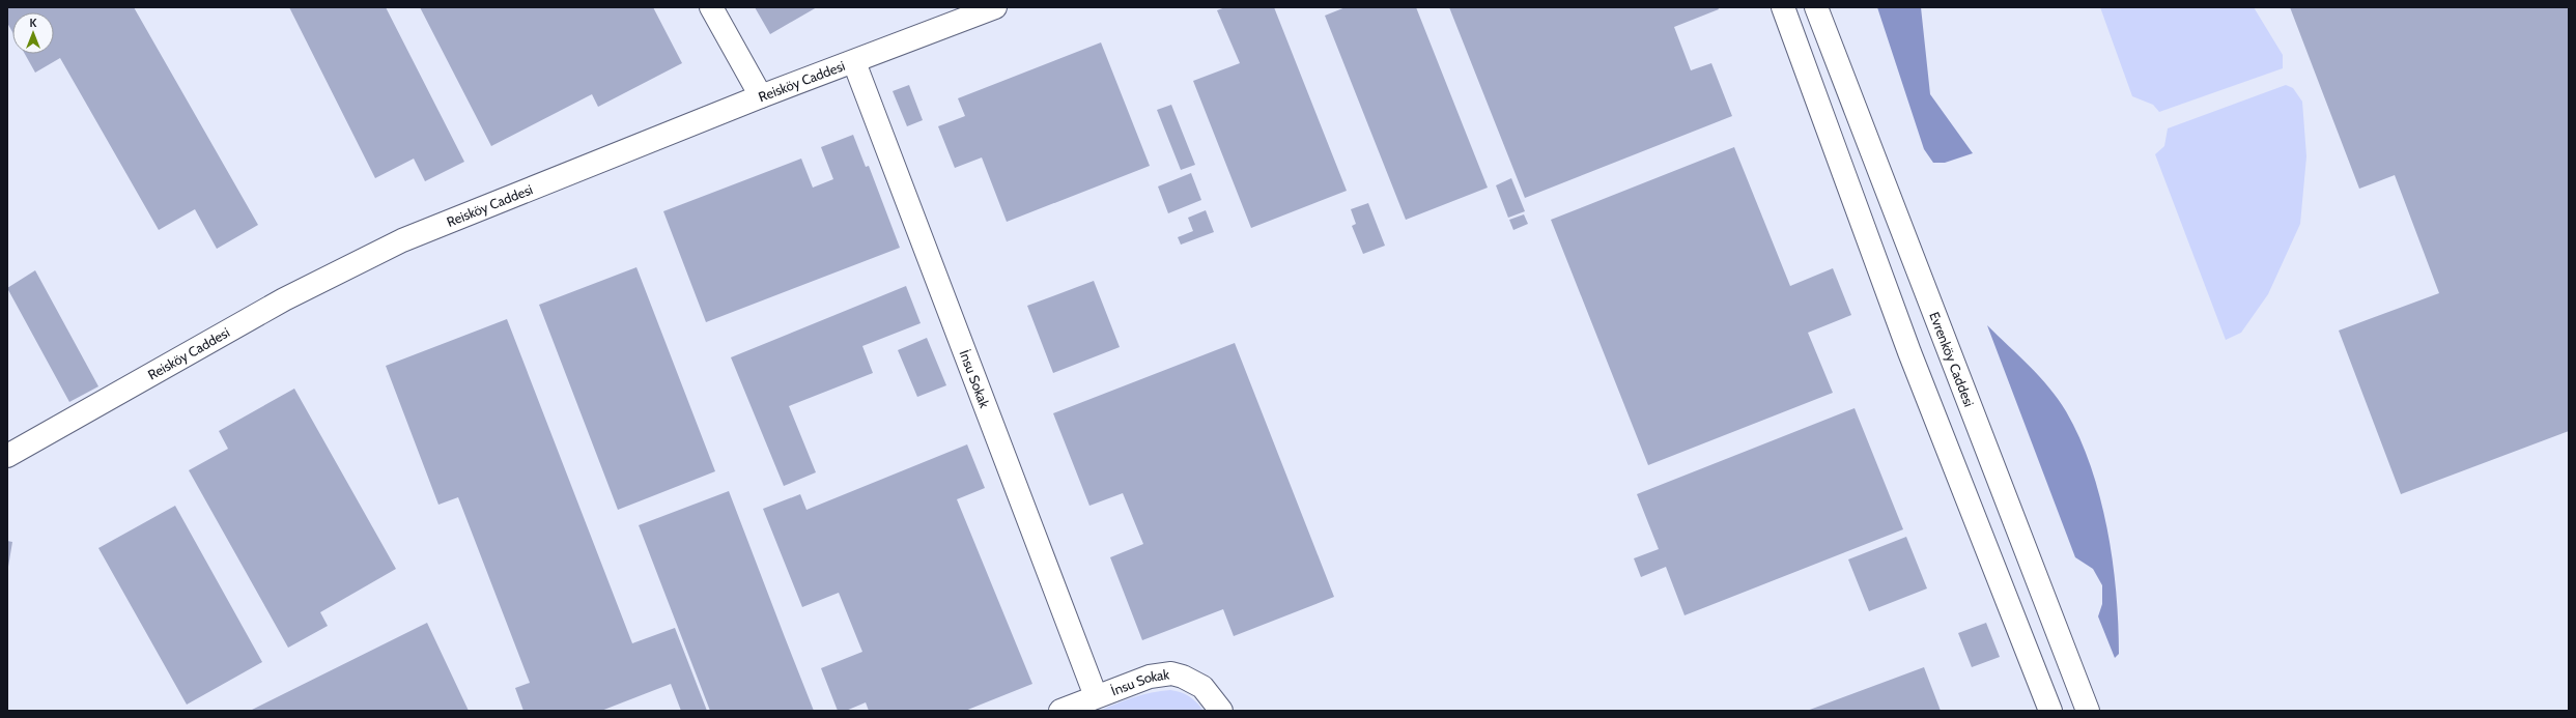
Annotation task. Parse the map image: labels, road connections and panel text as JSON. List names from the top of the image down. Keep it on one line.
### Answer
{"streets":{"main road":["Reisköy Caddesi","Evrenköy Caddesi","İnsu Sokak"]},"crossings":[["Reisköy Caddesi","İnsu Sokak"]],"north":"top"}
